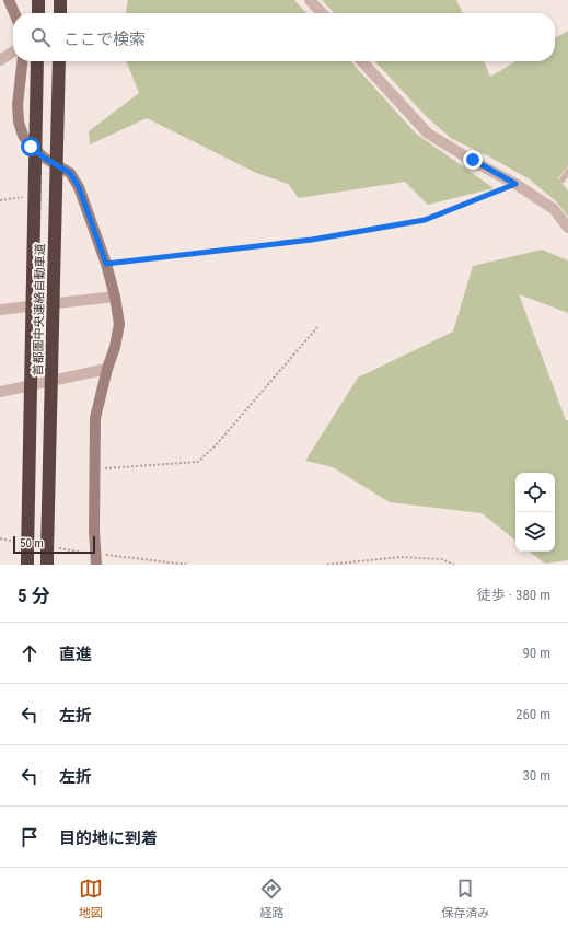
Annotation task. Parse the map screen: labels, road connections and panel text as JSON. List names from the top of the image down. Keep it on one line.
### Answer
{"streets":{"highway":["首都圏中央連絡自動車道"]},"scale_bar":"50 m","page":{"search":"ここで検索","scale":"50 m","heading":["5 分","徒歩 · 380 m"],"list":[["直進","90 m"],["左折","260 m"],["左折","30 m"],"目的地に到着"],"nav":["地図","経路","保存済み"]}}
